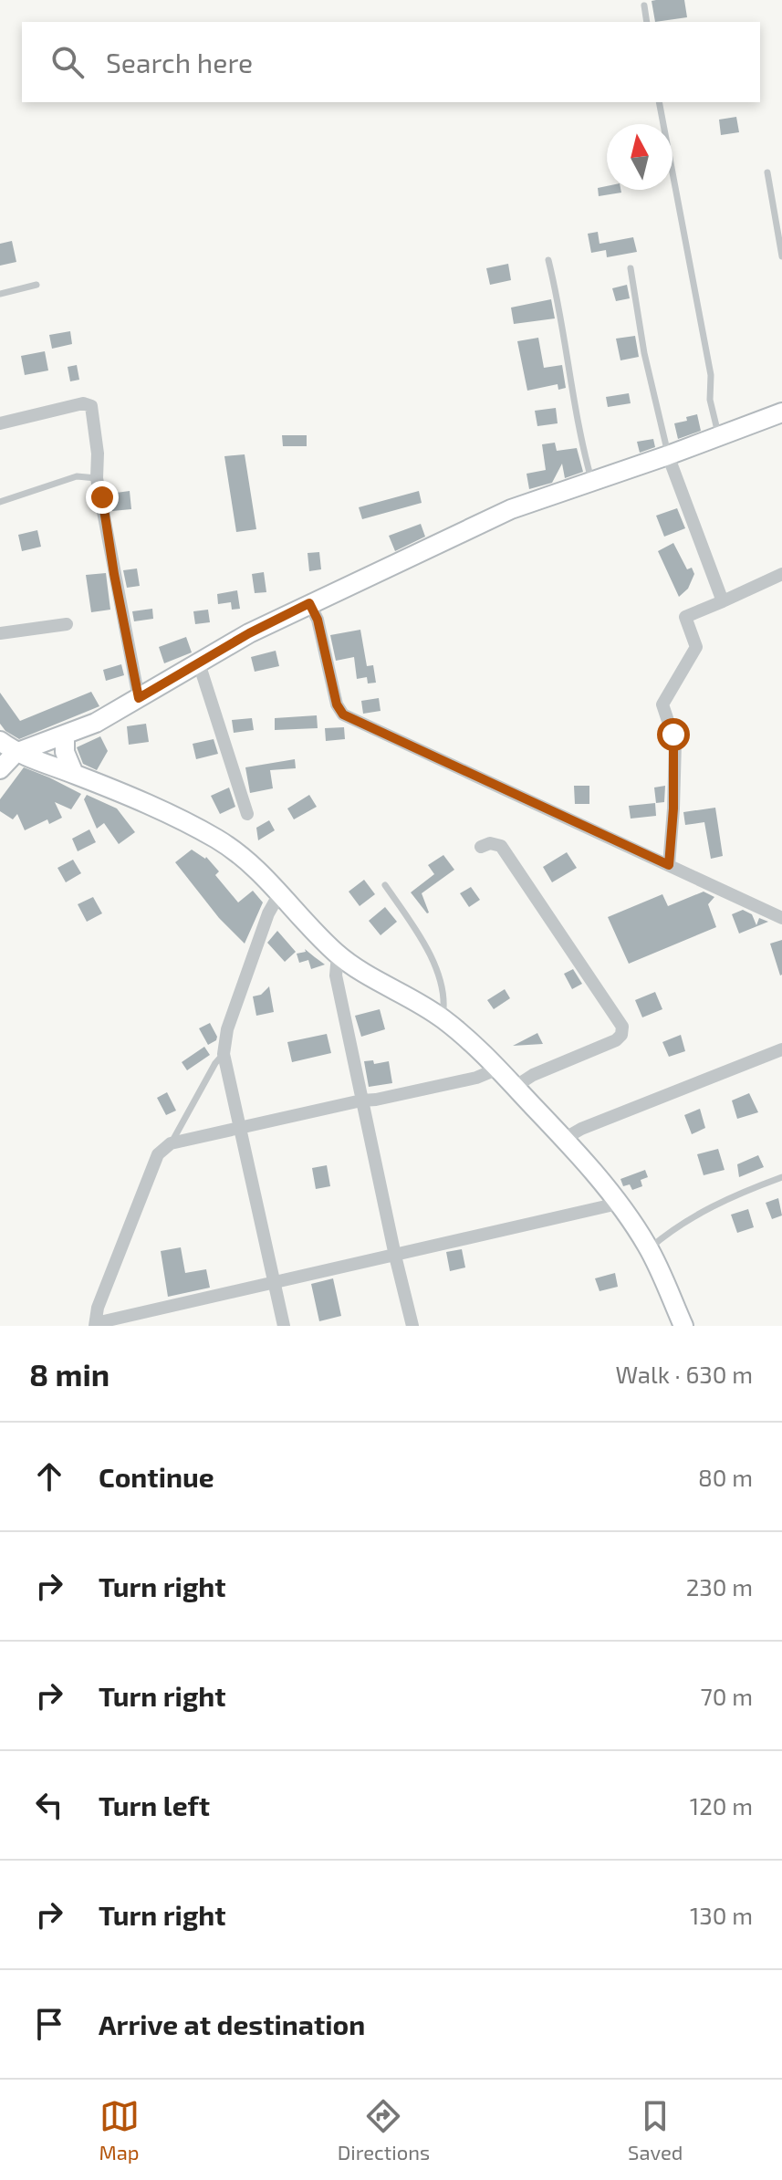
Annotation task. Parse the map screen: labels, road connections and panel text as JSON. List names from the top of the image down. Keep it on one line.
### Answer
{"north":"top","page":{"search":"Search here","heading":["8 min","Walk · 630 m"],"list":[["Continue","80 m"],["Turn right","230 m"],["Turn right","70 m"],["Turn left","120 m"],["Turn right","130 m"],"Arrive at destination"],"nav":["Map","Directions","Saved"]}}
